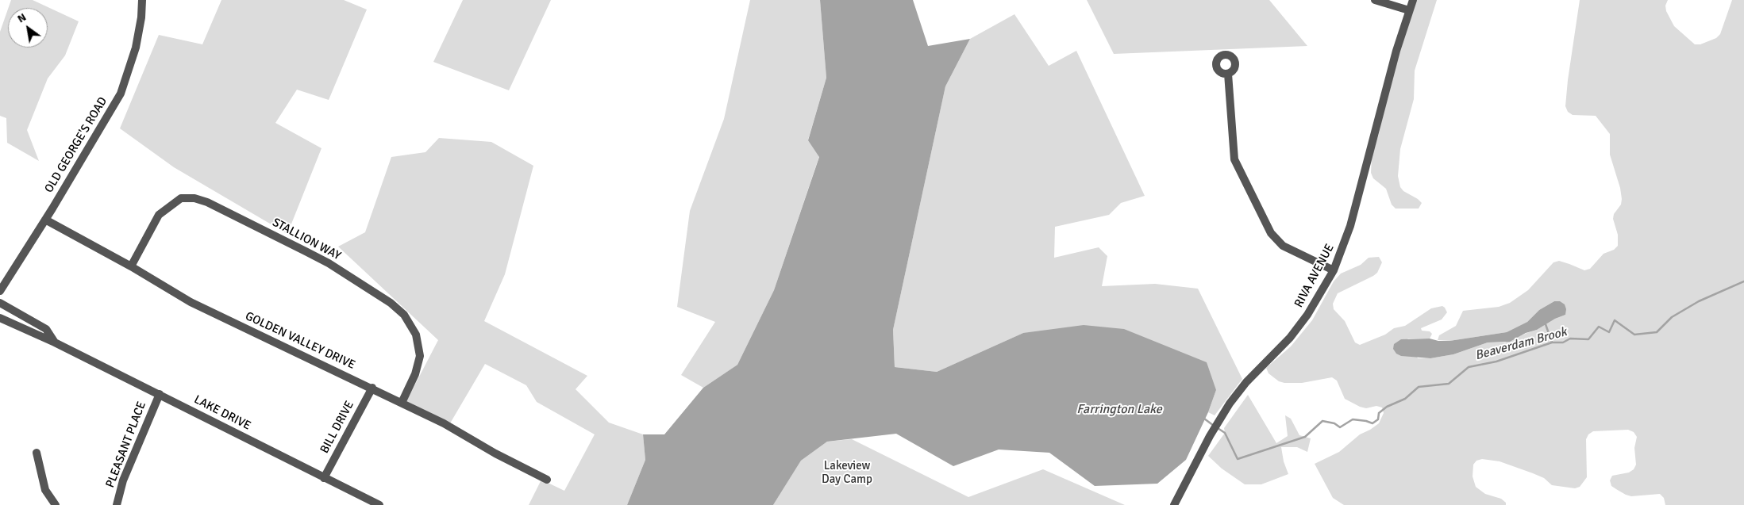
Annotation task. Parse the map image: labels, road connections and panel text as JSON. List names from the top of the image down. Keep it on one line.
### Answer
{"streets":{"street":["OLD GEORGE'S ROAD","STALLION WAY","RIVA AVENUE","GOLDEN VALLEY DRIVE","LAKE DRIVE","BILL DRIVE","PLEASANT PLACE"]},"crossings":[["OLD GEORGE'S ROAD","GOLDEN VALLEY DRIVE"],["STALLION WAY","GOLDEN VALLEY DRIVE"],["GOLDEN VALLEY DRIVE","BILL DRIVE"],["LAKE DRIVE","BILL DRIVE"],["LAKE DRIVE","PLEASANT PLACE"]],"water":["Beaverdam Brook","Farrington Lake"],"parks":["Lakeview Day Camp"],"north":"top left"}
